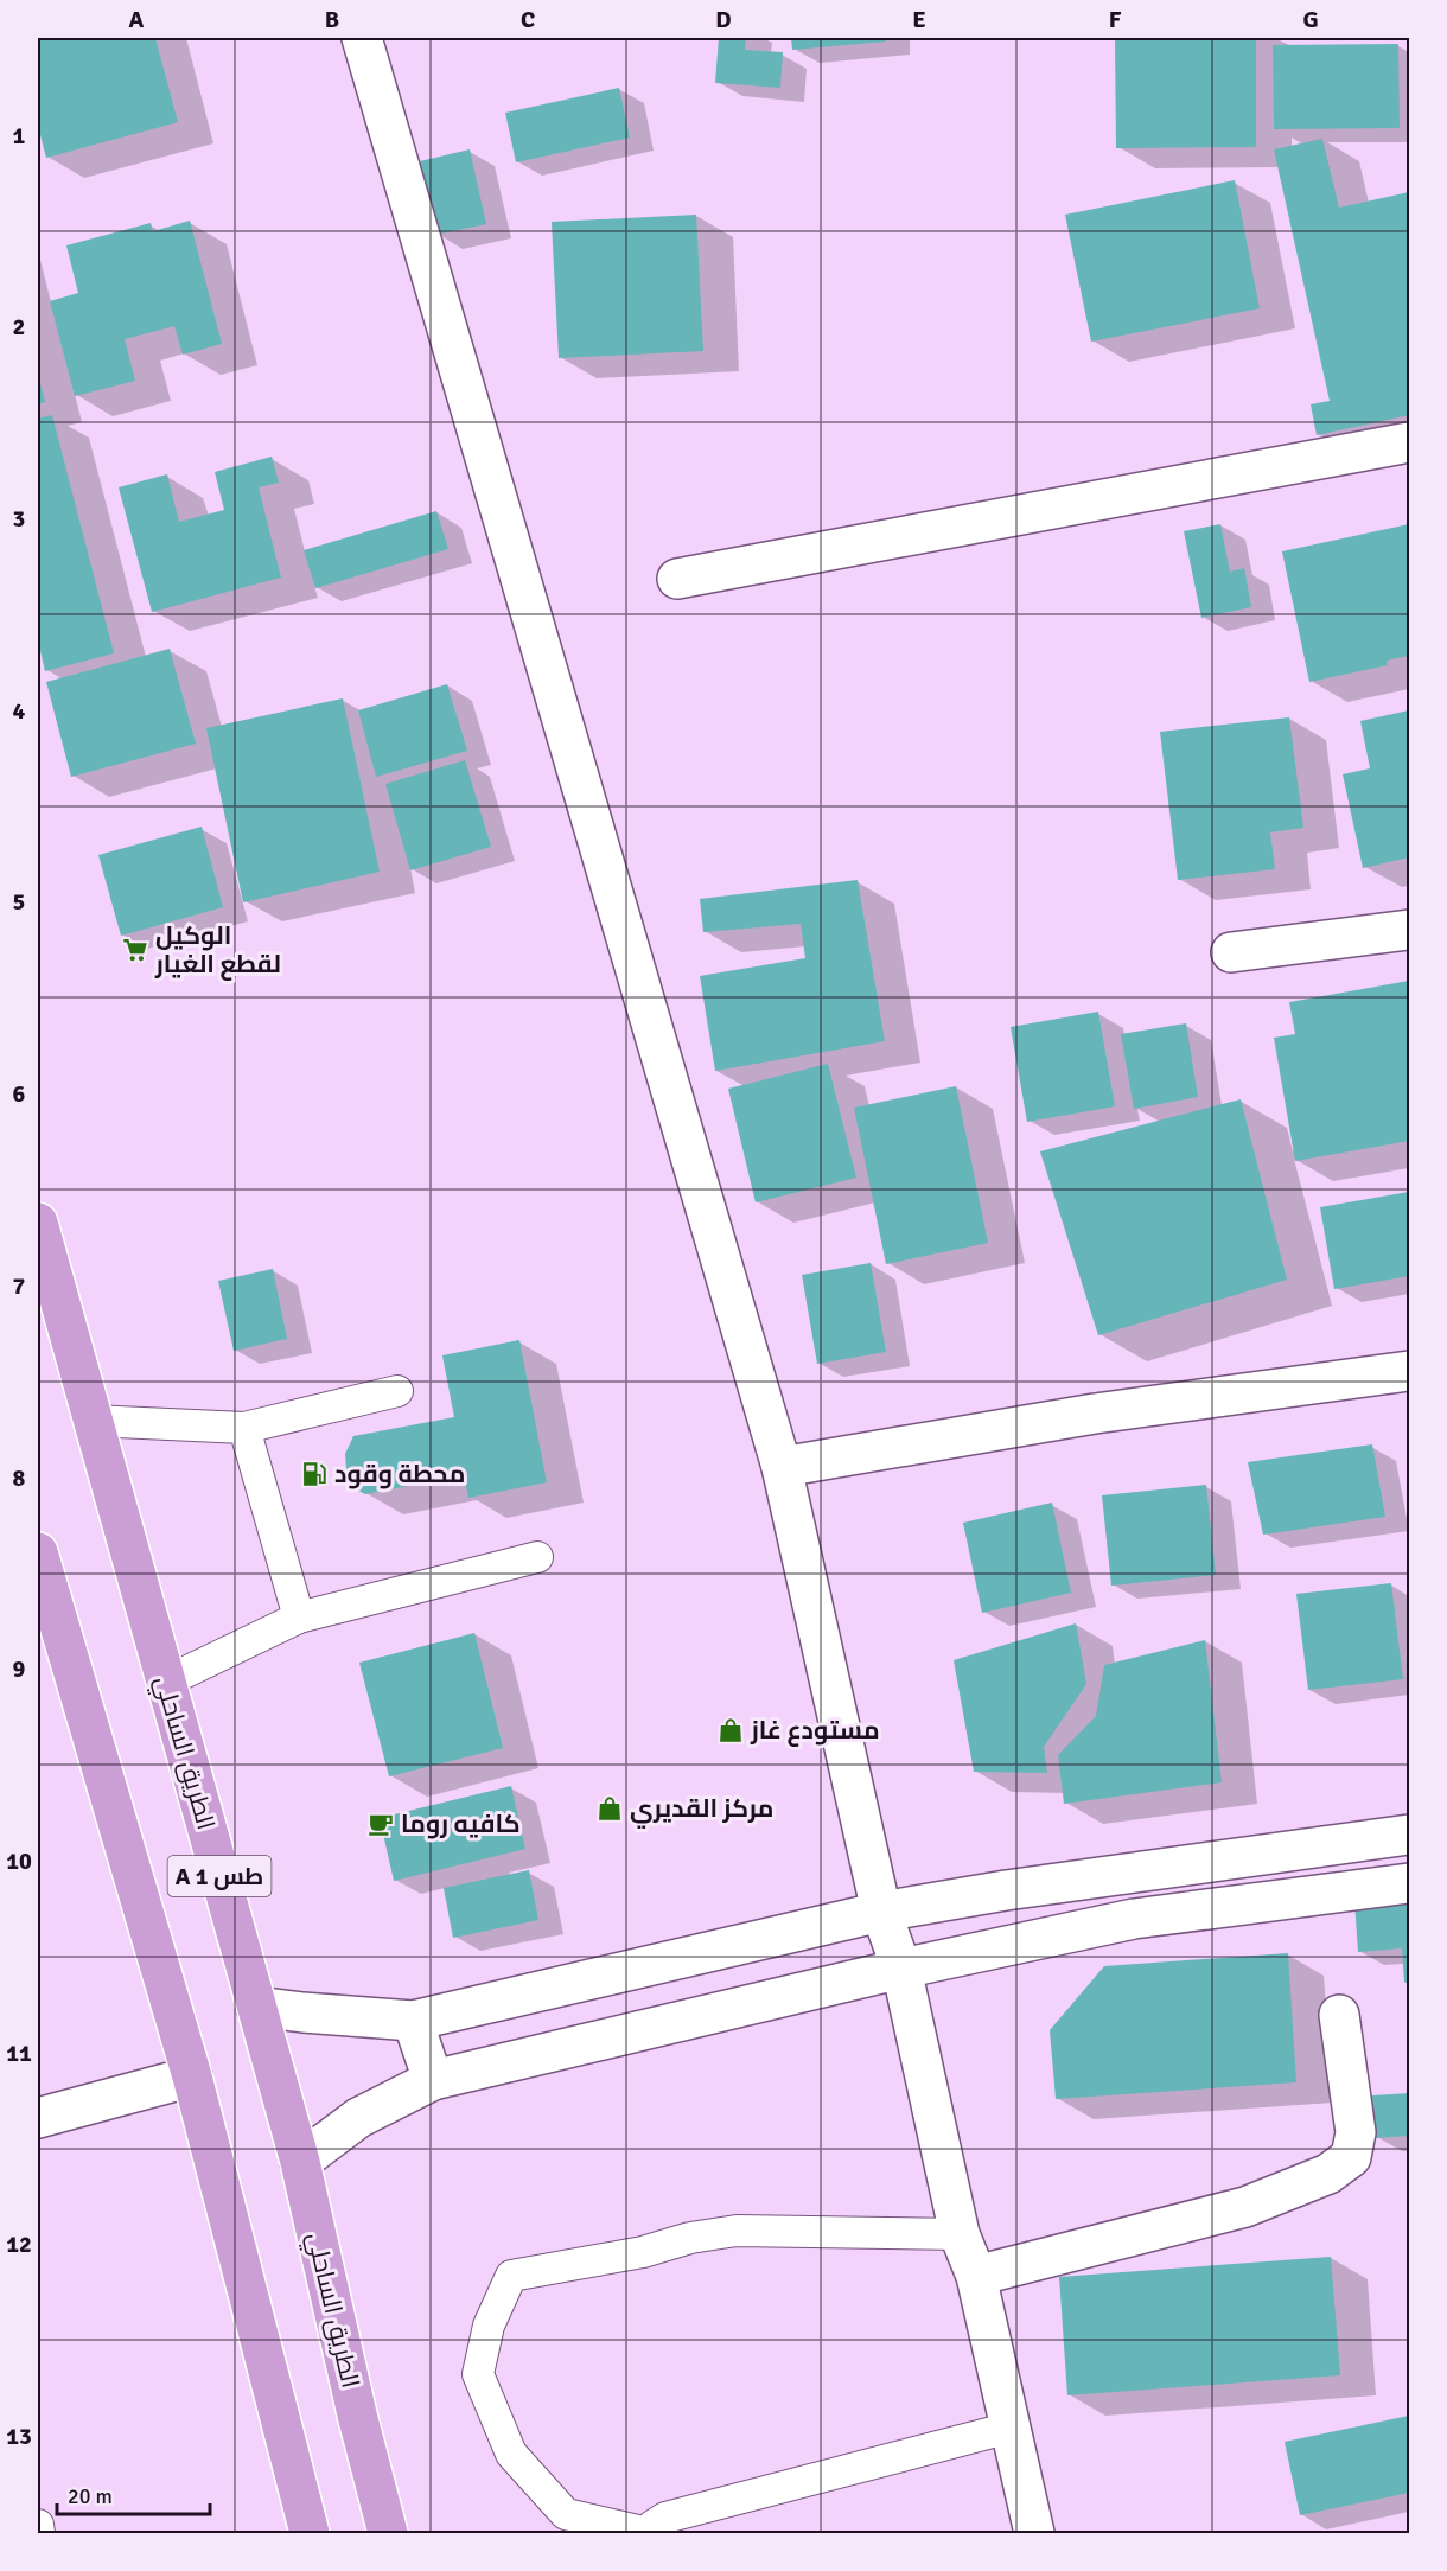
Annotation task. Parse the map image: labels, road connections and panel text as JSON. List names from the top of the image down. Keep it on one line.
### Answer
{"streets":{"highway":["الطريق الساحلي","A 1 طس"]},"places":{"supermarket":["الوكيل لقطع الغيار"],"fuel station":["محطة وقود"],"shop":["مستودع غاز","مركز القديري"],"cafe":["كافيه روما"]},"scale_bar":"20 m","grid":{"columns":["A","B","C","D","E","F","G"],"rows":["1","2","3","4","5","6","7","8","9","10","11","12","13"]}}
